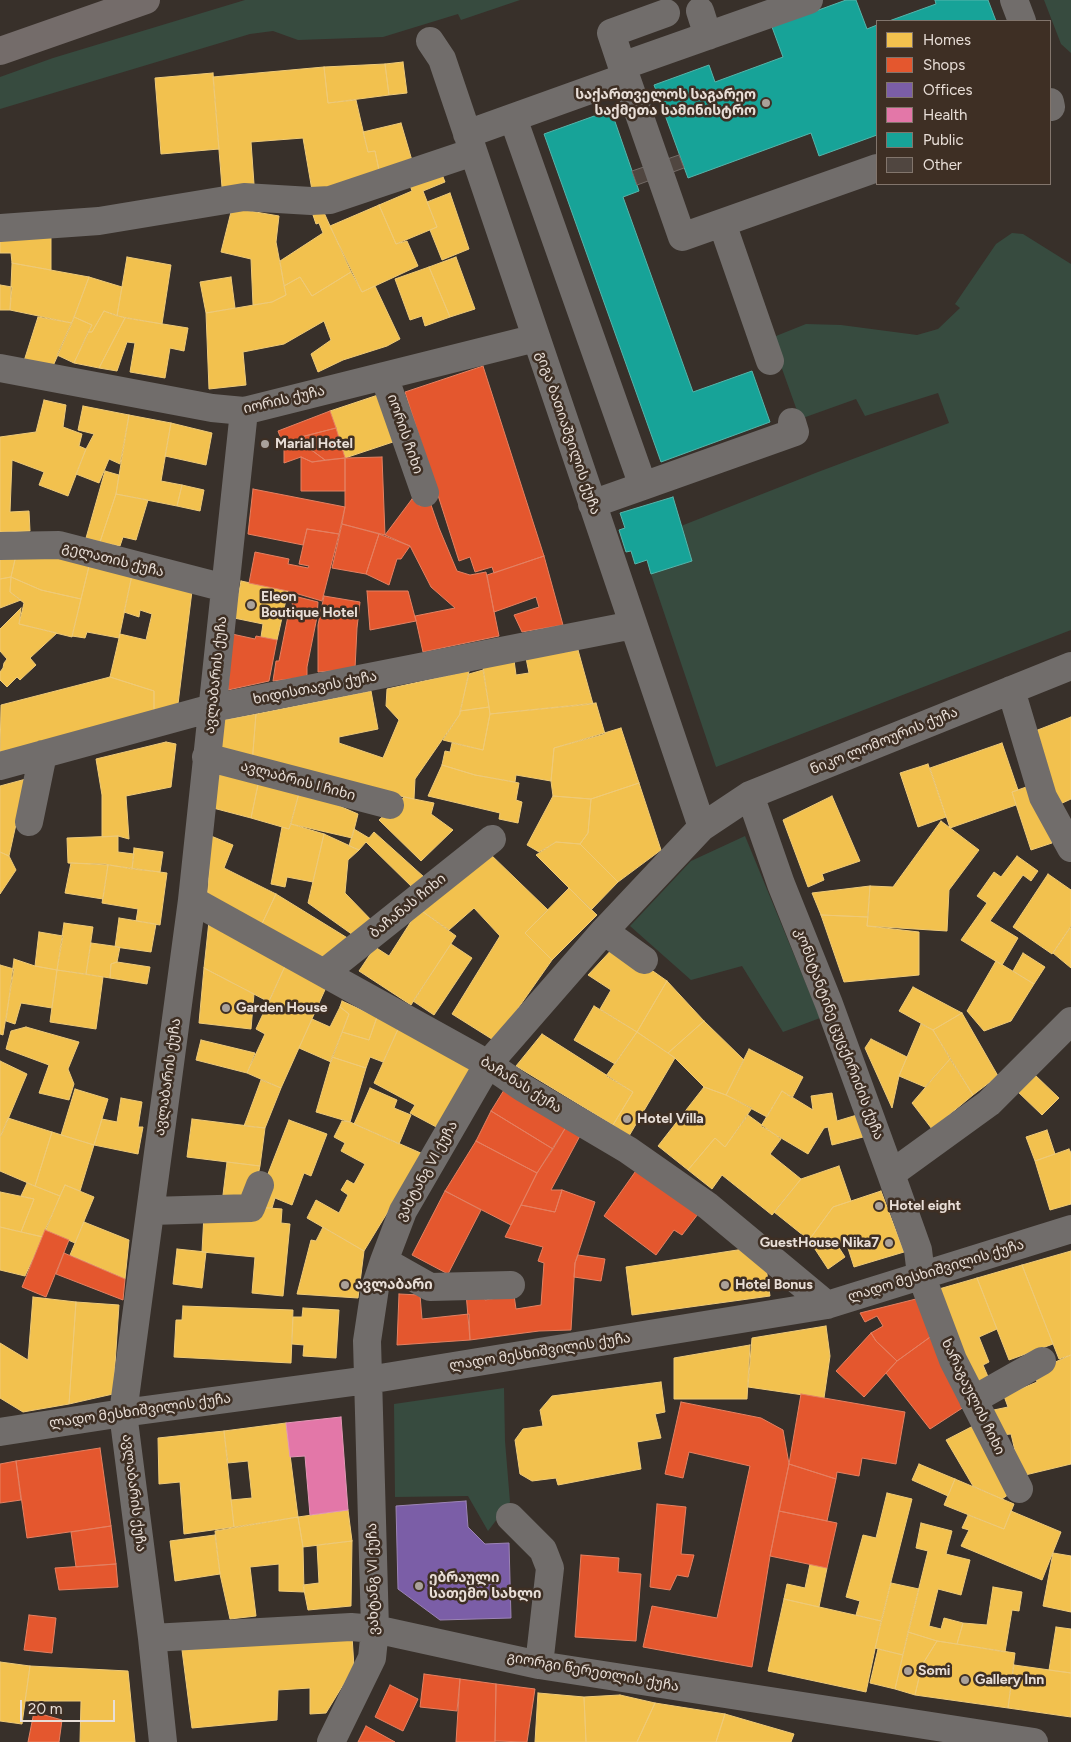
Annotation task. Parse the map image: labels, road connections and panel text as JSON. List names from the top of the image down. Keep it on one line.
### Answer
{"streets":{"street":["იორის ქუჩა","გიგა ბათიაშვილის ქუჩა","იორის ჩიხი","გელათის ქუჩა","ავლაბარის ქუჩა","ხიდისთავის ქუჩა","ნიკო ლომოურის ქუჩა","ავლაბრის I ჩიხი","ბაჩანას ჩიხი","კონსტანტინე ცუცქირიძის ქუჩა","ბაჩანას ქუჩა","ვახტანგ VI ქუჩა","ლადო მესხიშვილის ქუჩა","ხარაგაულის ჩიხი","გიორგი წერეთლის ქუჩა"]},"crossings":[["იორის ქუჩა","გიგა ბათიაშვილის ქუჩა"],["იორის ქუჩა","იორის ჩიხი"],["იორის ქუჩა","ავლაბარის ქუჩა"],["გიგა ბათიაშვილის ქუჩა","ხიდისთავის ქუჩა"],["გიგა ბათიაშვილის ქუჩა","ნიკო ლომოურის ქუჩა"],["გიგა ბათიაშვილის ქუჩა","ვახტანგ VI ქუჩა"],["გელათის ქუჩა","ავლაბარის ქუჩა"],["ავლაბარის ქუჩა","ხიდისთავის ქუჩა"],["ავლაბარის ქუჩა","ავლაბრის I ჩიხი"],["ავლაბარის ქუჩა","ბაჩანას ქუჩა"],["ავლაბარის ქუჩა","ლადო მესხიშვილის ქუჩა"],["ავლაბარის ქუჩა","გიორგი წერეთლის ქუჩა"],["ნიკო ლომოურის ქუჩა","კონსტანტინე ცუცქირიძის ქუჩა"],["ნიკო ლომოურის ქუჩა","ვახტანგ VI ქუჩა"],["ბაჩანას ჩიხი","ბაჩანას ქუჩა"],["კონსტანტინე ცუცქირიძის ქუჩა","ლადო მესხიშვილის ქუჩა"],["კონსტანტინე ცუცქირიძის ქუჩა","ხარაგაულის ჩიხი"],["ბაჩანას ქუჩა","ვახტანგ VI ქუჩა"],["ბაჩანას ქუჩა","ლადო მესხიშვილის ქუჩა"],["ვახტანგ VI ქუჩა","ლადო მესხიშვილის ქუჩა"],["ვახტანგ VI ქუჩა","გიორგი წერეთლის ქუჩა"],["ლადო მესხიშვილის ქუჩა","ხარაგაულის ჩიხი"]],"places":["საქართველოს საგარეო საქმეთა სამინისტრო","Marial Hotel","Eleon Boutique Hotel","Garden House","Hotel Villa","Hotel eight","GuestHouse Nika7","ავლაბარი","Hotel Bonus","ებრაული სათემო სახლი","Somi","Gallery Inn"],"legend":["Homes","Shops","Offices","Health","Public","Other"],"scale_bar":"20 m"}
